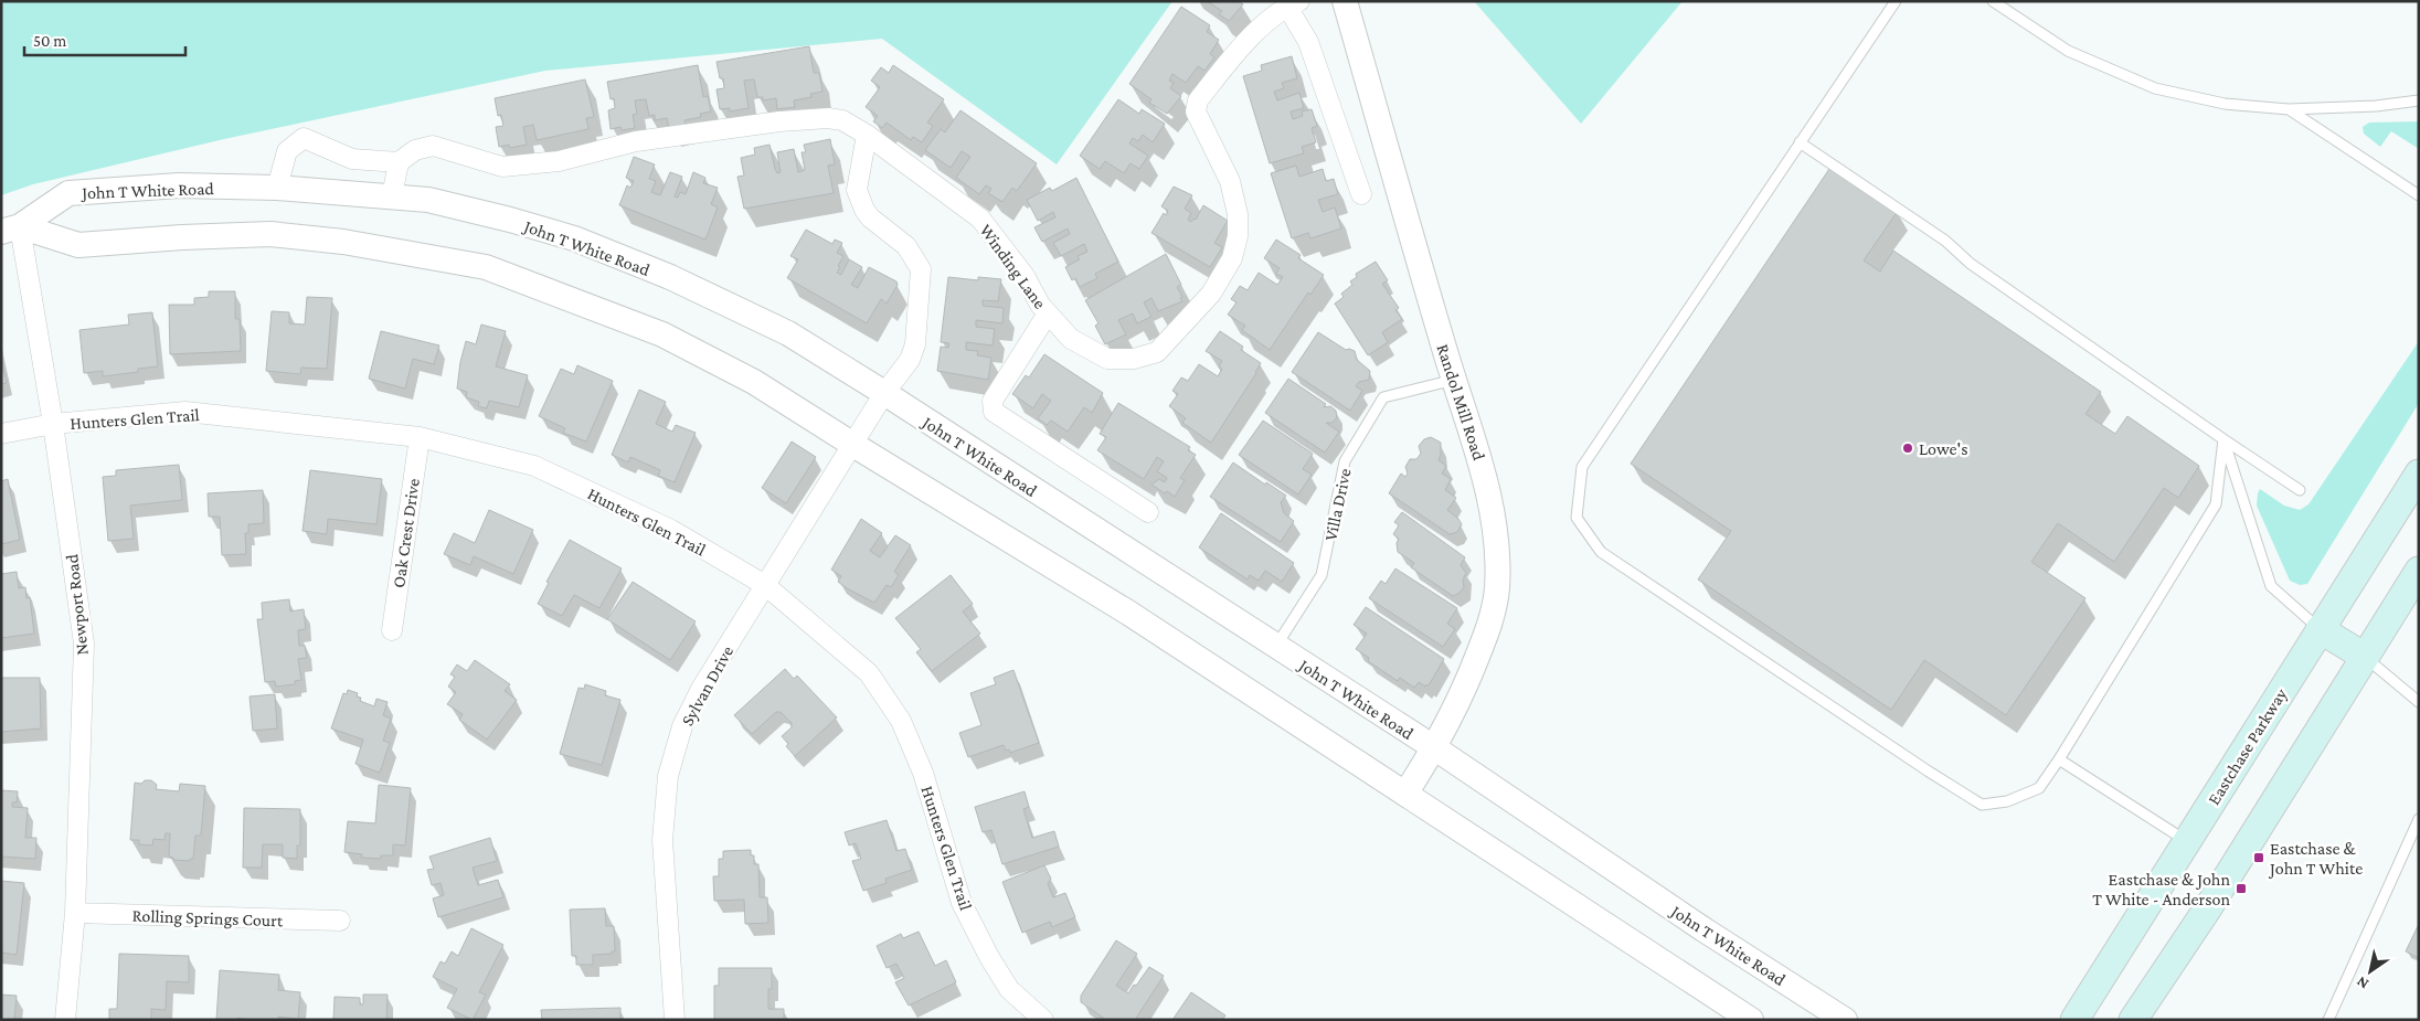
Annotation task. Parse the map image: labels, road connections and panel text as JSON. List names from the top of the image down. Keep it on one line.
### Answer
{"streets":{"main road":["Eastchase Parkway"],"street":["John T White Road","Winding Lane","Randol Mill Road","Hunters Glen Trail","Oak Crest Drive","Newport Road","Sylvan Drive","Rolling Springs Court"],"lane":["Villa Drive"]},"crossings":[["John T White Road","Randol Mill Road"],["John T White Road","Villa Drive"],["John T White Road","Newport Road"],["John T White Road","Sylvan Drive"],["Winding Lane","Sylvan Drive"],["Randol Mill Road","Villa Drive"],["Hunters Glen Trail","Oak Crest Drive"],["Hunters Glen Trail","Newport Road"],["Hunters Glen Trail","Sylvan Drive"],["Newport Road","Rolling Springs Court"]],"places":{"other":["Lowe's"],"transit":["Eastchase & John T White","Eastchase & John T White - Anderson"]},"scale_bar":"50 m","north":"bottom left"}
